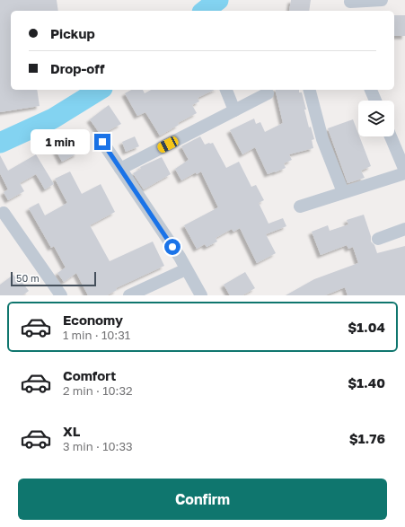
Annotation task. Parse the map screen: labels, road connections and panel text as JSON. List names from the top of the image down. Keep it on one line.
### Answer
{"scale_bar":"50 m","page":{"banner":["Pickup","Drop-off"],"bubble":"1 min","scale":"50 m","list":[{"name":"Economy","note":"1 min · 10:31","value":"$1.04"},{"name":"Comfort","note":"2 min · 10:32","value":"$1.40"},{"name":"XL","note":"3 min · 10:33","value":"$1.76"}],"buttons":"Confirm"}}
